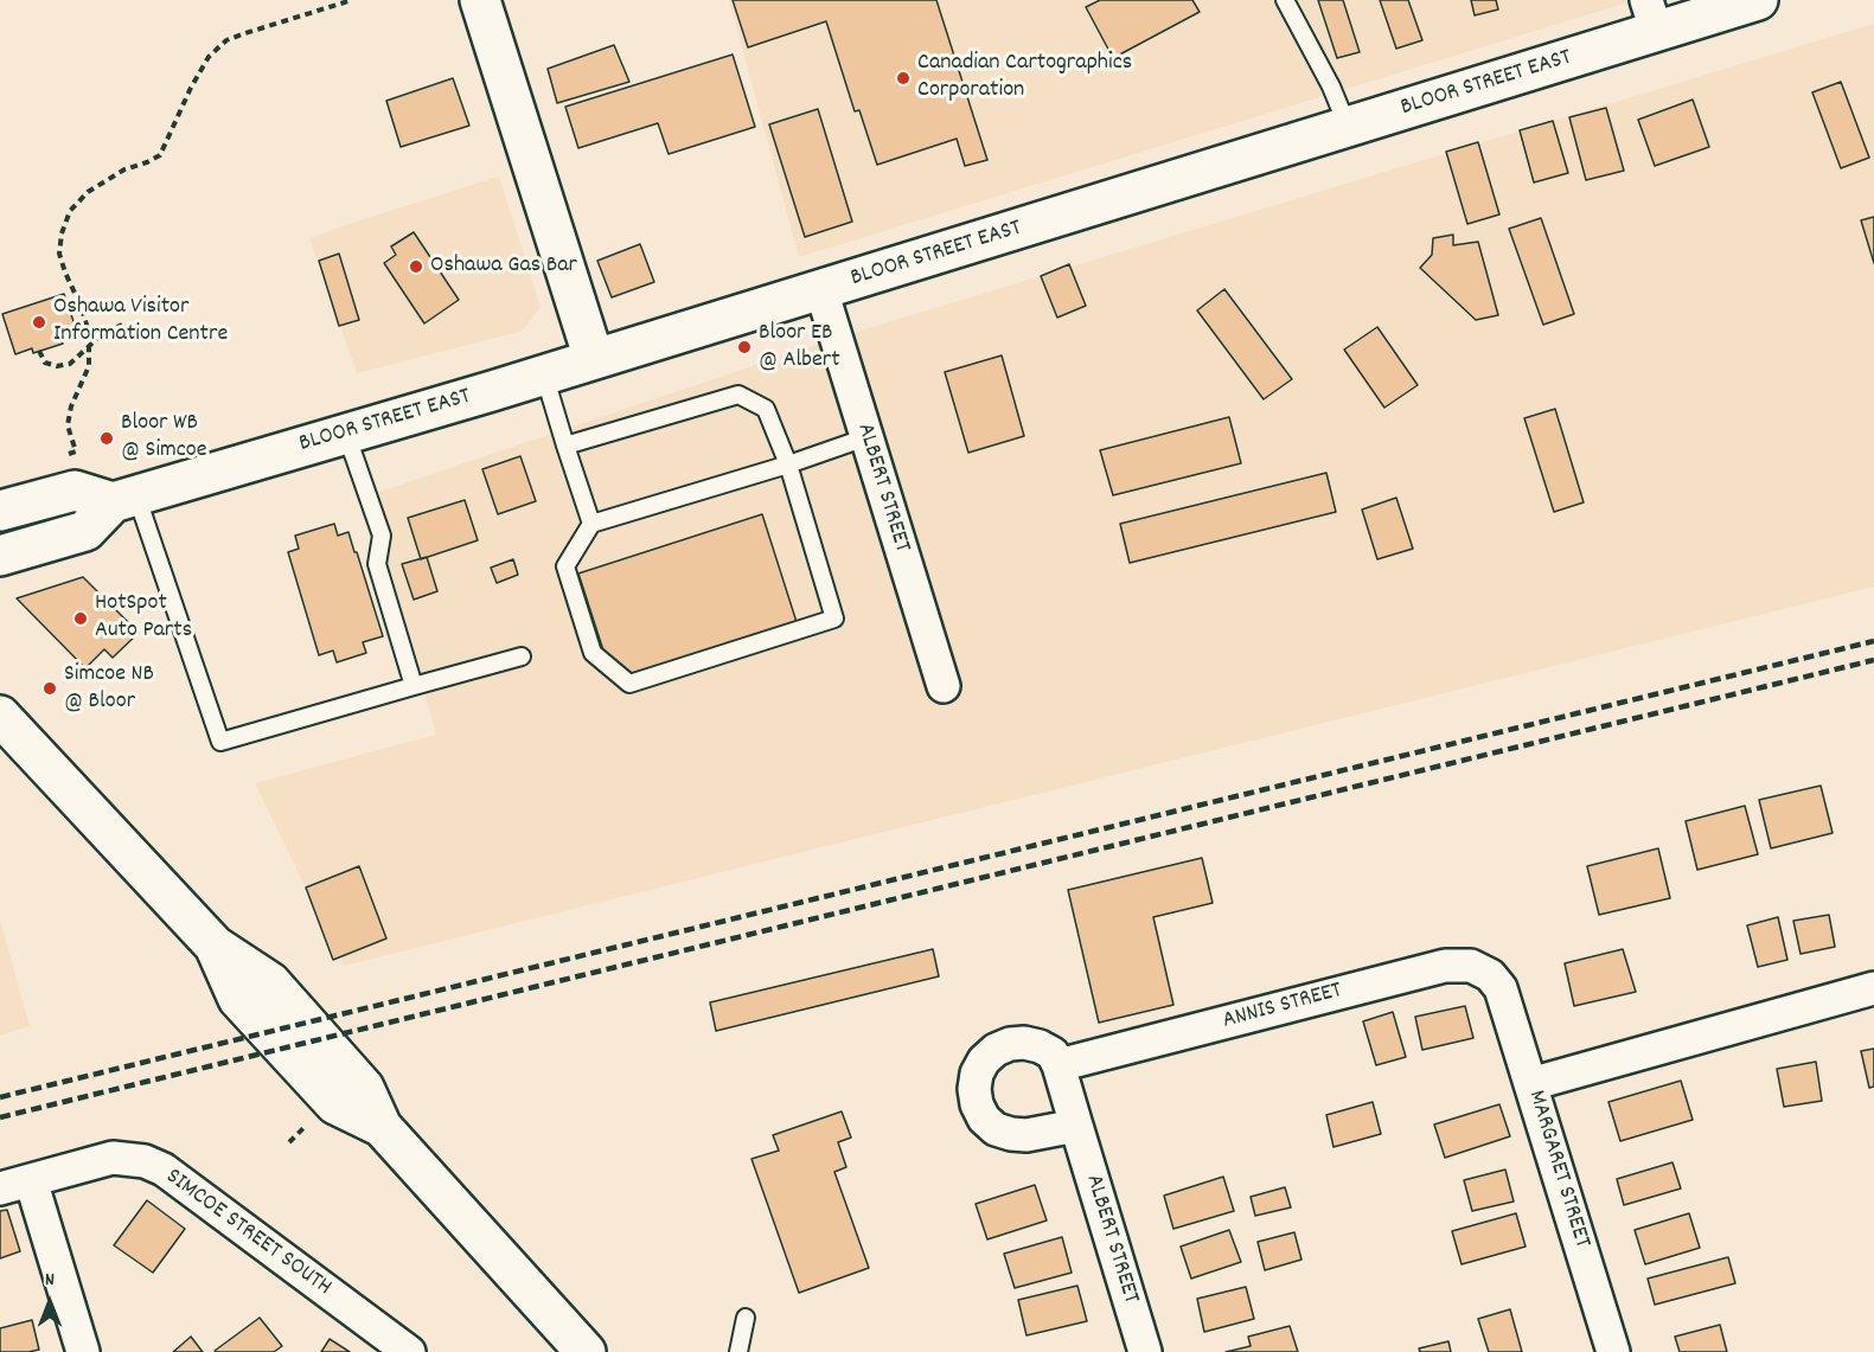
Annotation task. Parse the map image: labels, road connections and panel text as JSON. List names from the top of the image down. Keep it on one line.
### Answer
{"streets":{"main road":["BLOOR STREET EAST"],"street":["ALBERT STREET","ANNIS STREET","MARGARET STREET","SIMCOE STREET SOUTH"]},"crossings":[["BLOOR STREET EAST","ALBERT STREET"],["ALBERT STREET","ANNIS STREET"],["ANNIS STREET","MARGARET STREET"]],"places":["Canadian Cartographics Corporation","Oshawa Gas Bar","Oshawa Visitor Information Centre","Bloor EB @ Albert","Bloor WB @ Simcoe","HotSpot Auto Parts","Simcoe NB @ Bloor"],"north":"top"}
